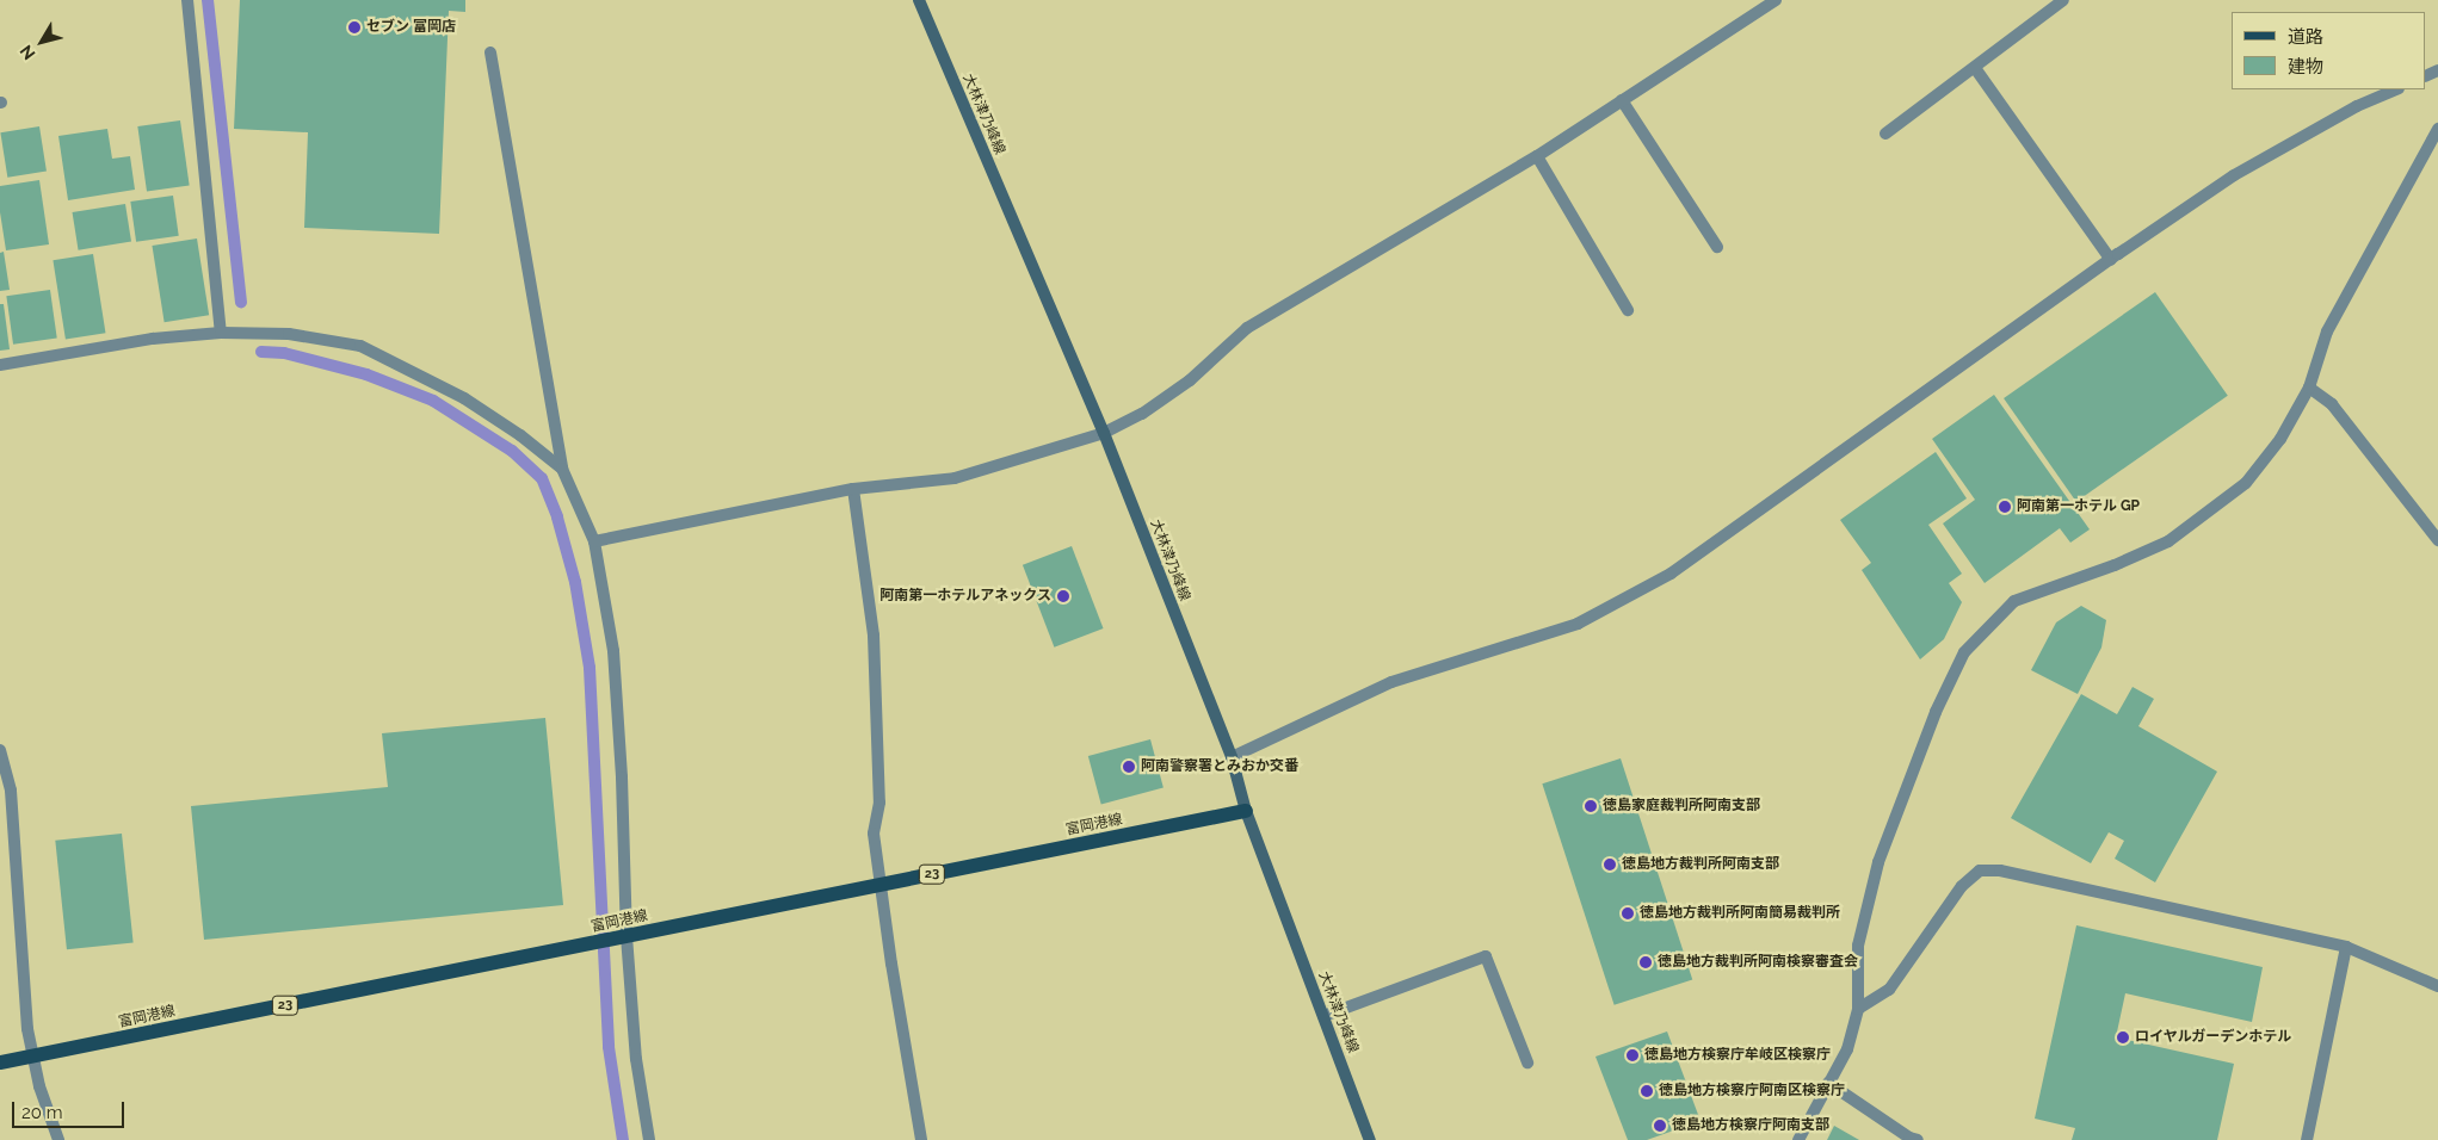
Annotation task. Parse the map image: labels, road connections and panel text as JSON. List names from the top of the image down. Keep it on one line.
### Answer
{"streets":{"main road":["大林津乃峰線","富岡港線","23"]},"crossings":[["大林津乃峰線","富岡港線"]],"places":["セブン 富岡店","阿南第一ホテル GP","阿南第一ホテルアネックス","阿南警察署とみおか交番","徳島家庭裁判所阿南支部","徳島地方裁判所阿南支部","徳島地方裁判所阿南簡易裁判所","徳島地方裁判所阿南検察審査会","ロイヤルガーデンホテル","徳島地方検察庁牟岐区検察庁","徳島地方検察庁阿南区検察庁","徳島地方検察庁阿南支部"],"legend":["道路","建物"],"scale_bar":"20 m","north":"bottom left"}
